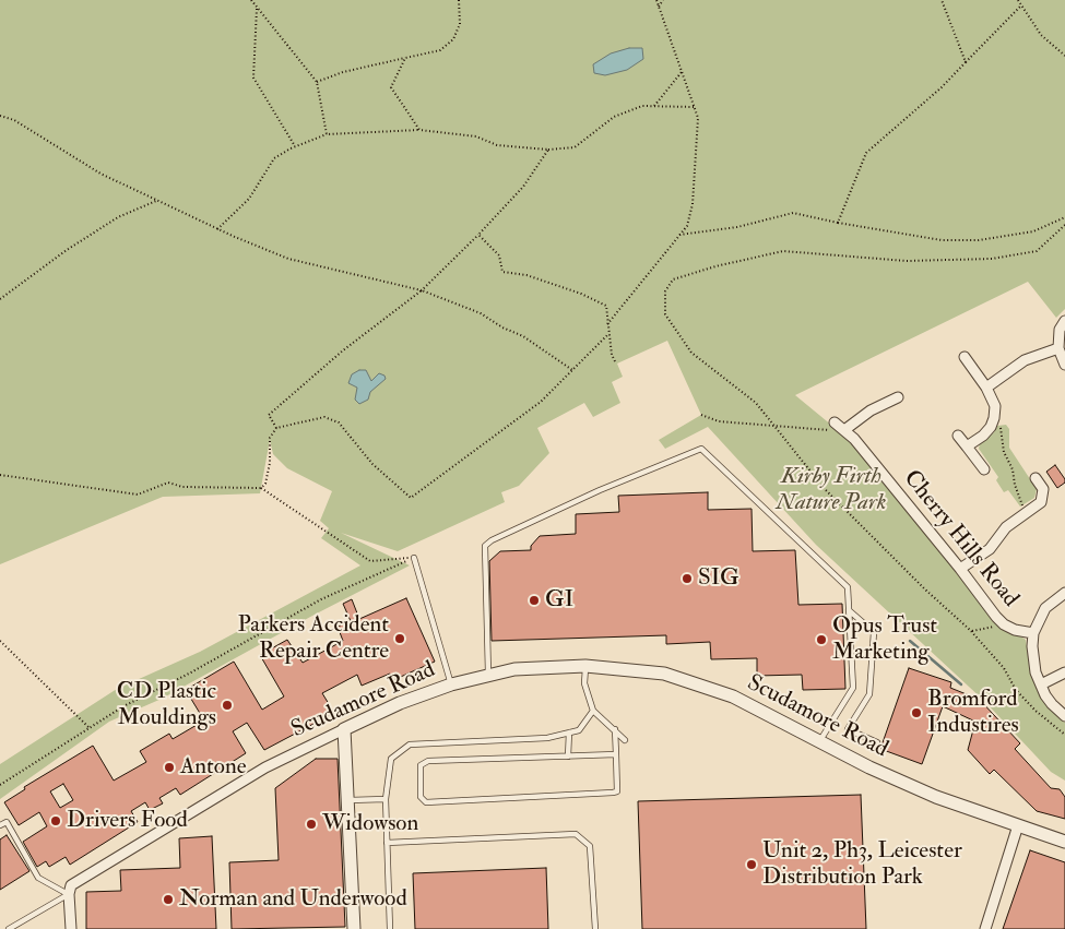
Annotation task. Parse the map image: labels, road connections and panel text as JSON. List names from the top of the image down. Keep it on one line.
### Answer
{"streets":{"street":["Cherry Hills Road","Scudamore Road"]},"parks":["Kirby Firth Nature Park"],"places":["SIG","GI","Parkers Accident Repair Centre","Opus Trust Marketing","CD Plastic Mouldings","Bromford Industires","Antone","Drivers Food","Widowson","Unit 2, Ph3, Leicester Distribution Park","Norman and Underwood"]}
